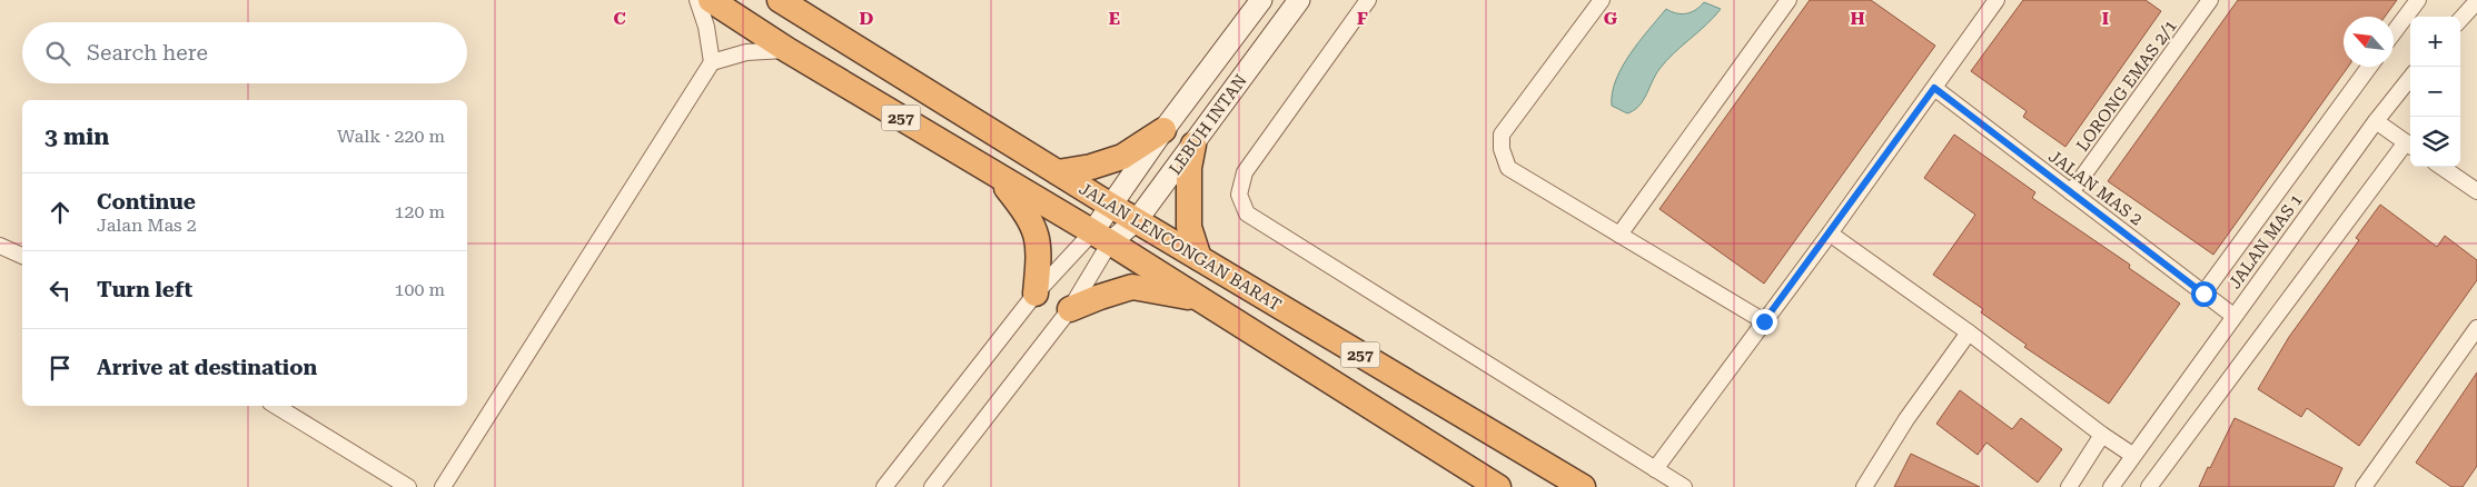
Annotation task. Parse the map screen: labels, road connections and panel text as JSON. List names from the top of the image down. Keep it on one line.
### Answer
{"streets":{"highway":["257","JALAN LENCONGAN BARAT"],"main road":["LEBUH INTAN"],"street":["LORONG EMAS 2/1","JALAN MAS 2","JALAN MAS 1"]},"crossings":[["LORONG EMAS 2/1","JALAN MAS 2"],["LEBUH INTAN","JALAN LENCONGAN BARAT"],["JALAN MAS 2","JALAN MAS 1"]],"north":"top left","page":{"map_buttons":["+","−"],"search":"Search here","heading":["3 min","Walk · 220 m"],"list":[["Continue","Jalan Mas 2","120 m"],["Turn left","100 m"],"Arrive at destination"]},"grid":{"columns":["C","D","E","F","G","H","I"]}}
